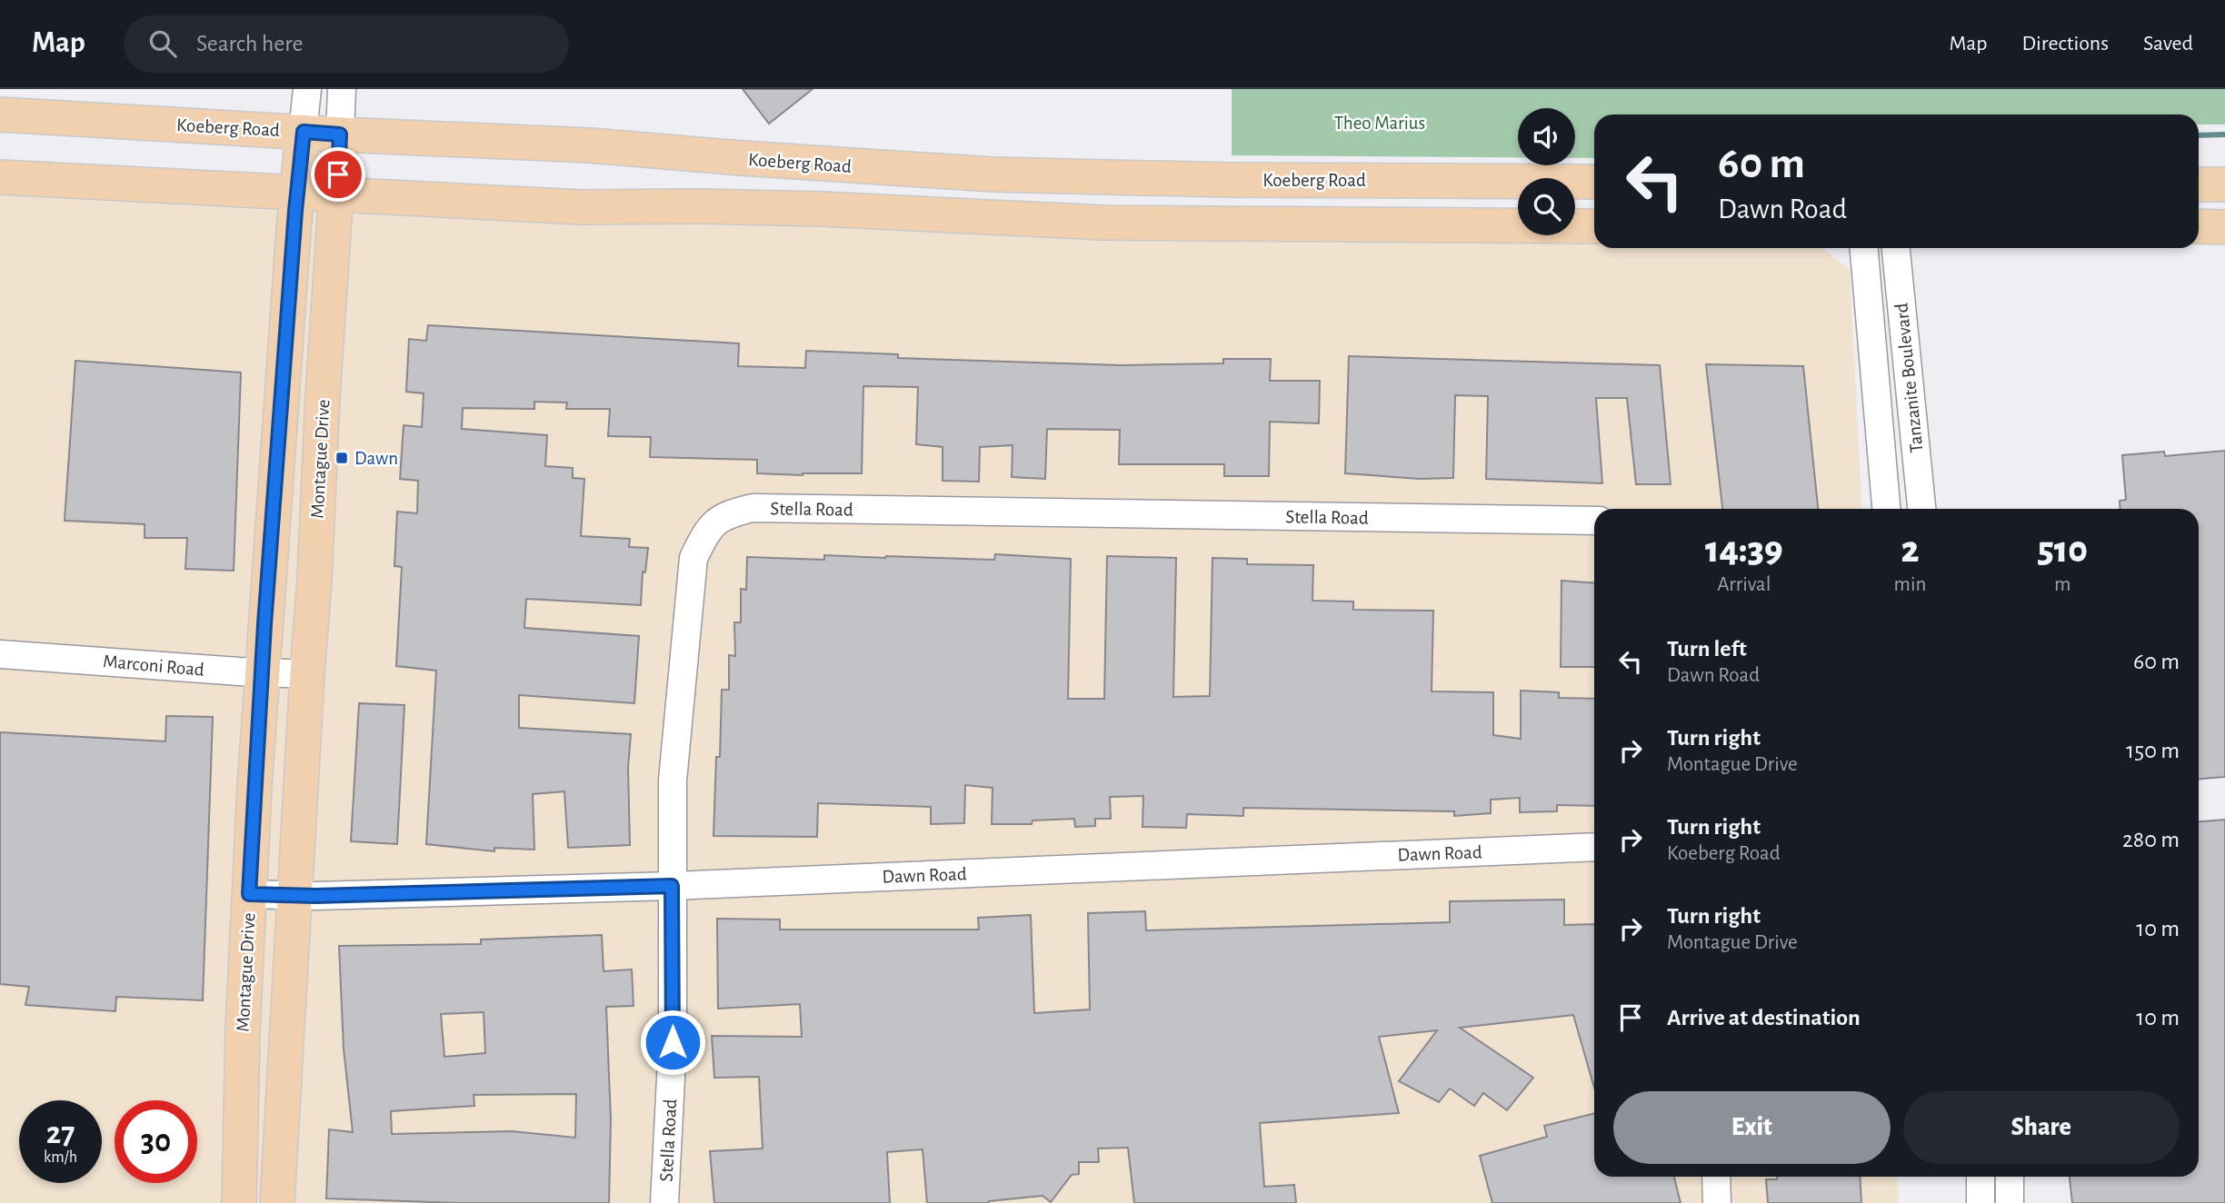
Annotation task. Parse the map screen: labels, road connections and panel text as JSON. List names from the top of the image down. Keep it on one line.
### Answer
{"streets":{"main road":["Koeberg Road","Montague Drive"],"street":["Tanzanite Boulevard","Stella Road","Marconi Road","Dawn Road"]},"crossings":[["Koeberg Road","Montague Drive"],["Montague Drive","Marconi Road"],["Montague Drive","Dawn Road"],["Stella Road","Dawn Road"]],"parks":["Theo Marius"],"places":{"transit":["Dawn"]},"page":{"header":"Map","search":"Search here","nav":["Map","Directions","Saved"],"turn":["60 m","Dawn Road"],"eta":["14:39","Arrival","2","min","510","m"],"list":[{"name":"Turn left","note":"Dawn Road","value":"60 m"},{"name":"Turn right","note":"Montague Drive","value":"150 m"},{"name":"Turn right","note":"Koeberg Road","value":"280 m"},{"name":"Turn right","note":"Montague Drive","value":"10 m"},{"name":"Arrive at destination","value":"10 m"}],"buttons":["Exit","Share"],"speed":"27 km/h","limit":"30"}}
